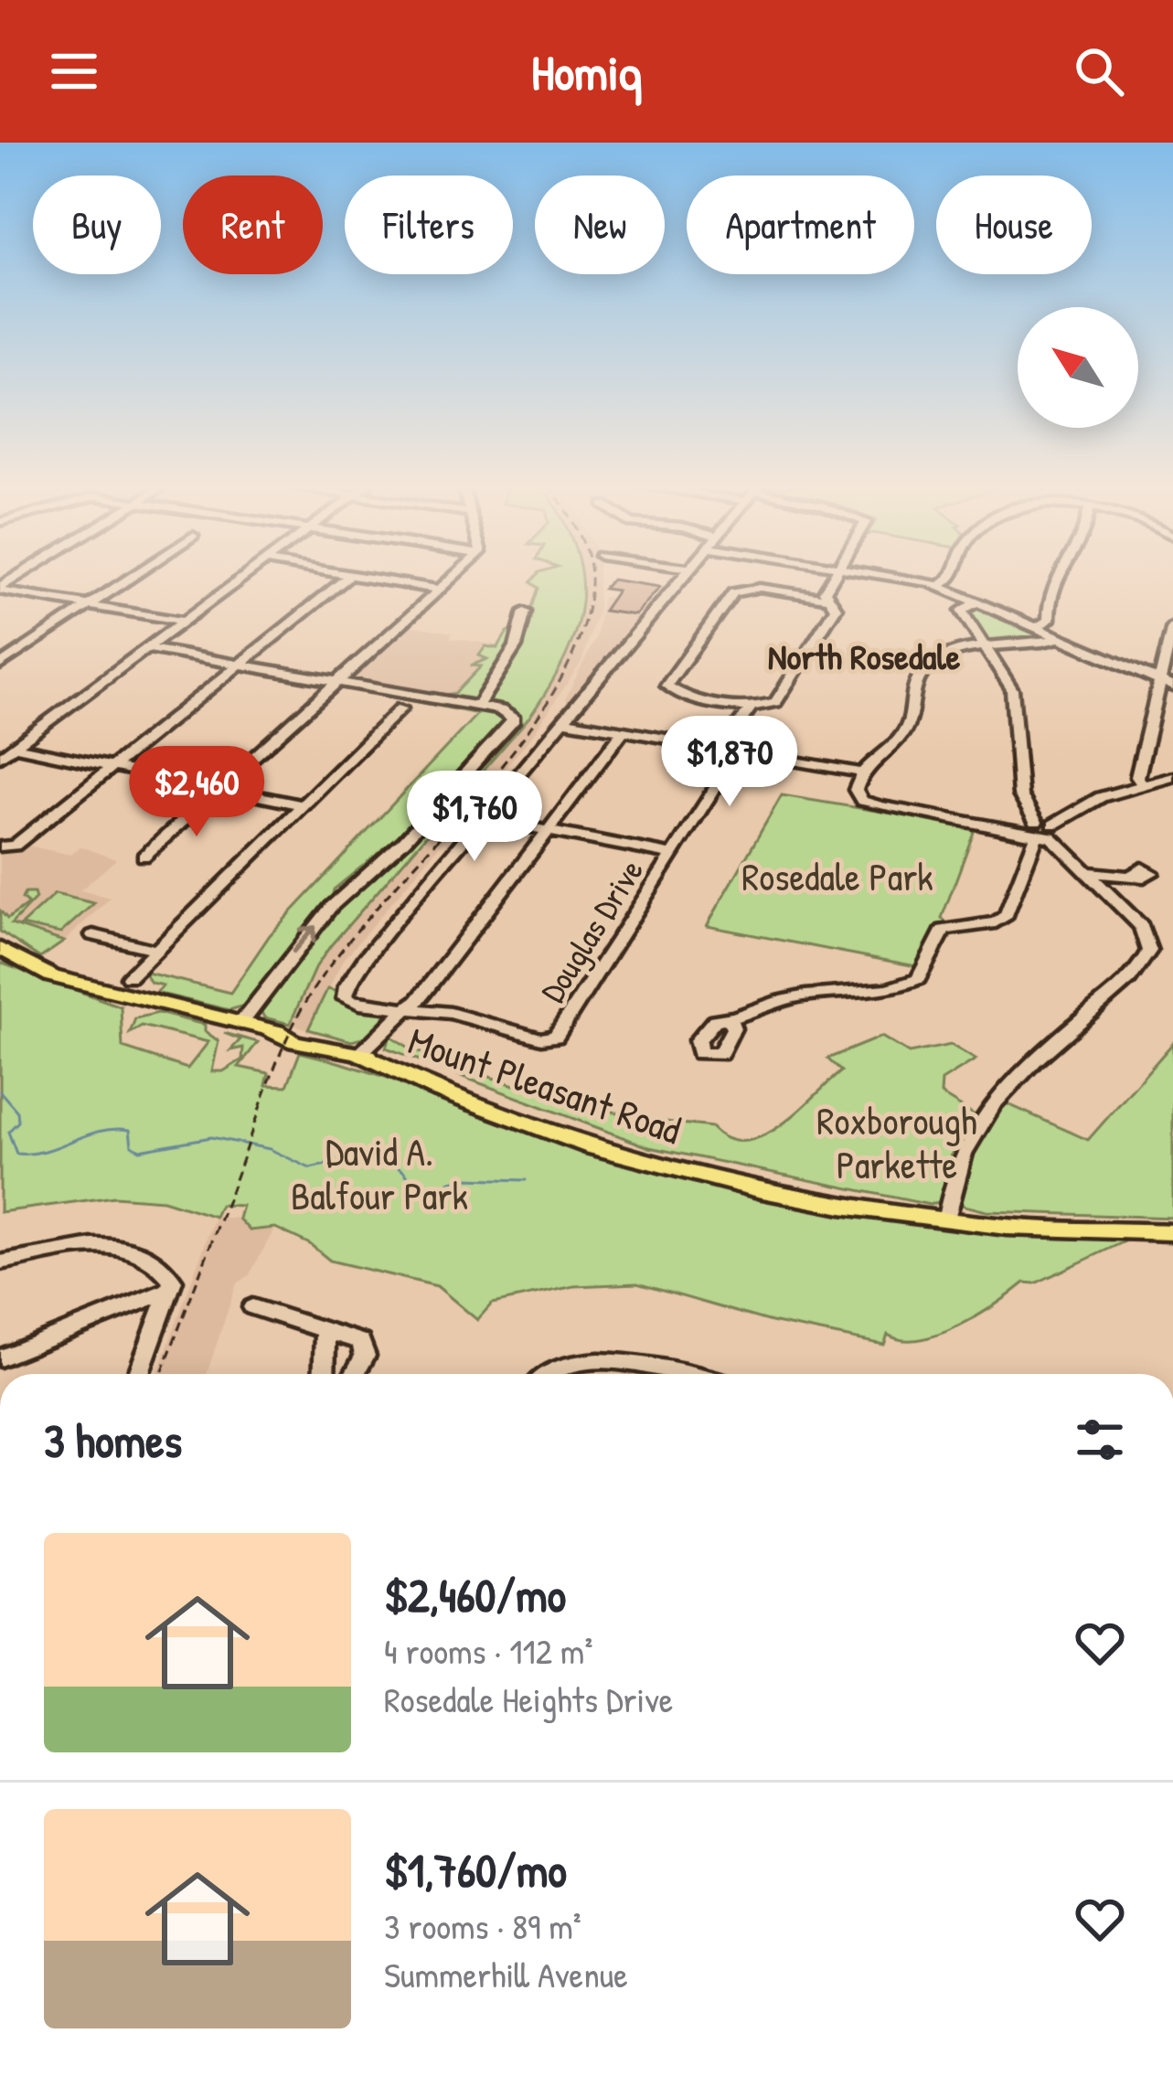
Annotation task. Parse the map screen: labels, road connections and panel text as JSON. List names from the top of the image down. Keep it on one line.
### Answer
{"streets":{"main road":["Mount Pleasant Road"],"street":["Douglas Drive"]},"districts":["North Rosedale"],"parks":["Rosedale Park","Roxborough Parkette","David A. Balfour Park"],"north":"top left","page":{"header":"Homiq","chip":["Buy","Rent","Filters","New","Apartment","House"],"price":["$1,870","$2,460","$1,760"],"heading":"3 homes","list":[{"name":"$2,460/mo","note":"4 rooms · 112 m² · Rosedale Heights Drive"},{"name":"$1,760/mo","note":"3 rooms · 89 m² · Summerhill Avenue"}]}}
